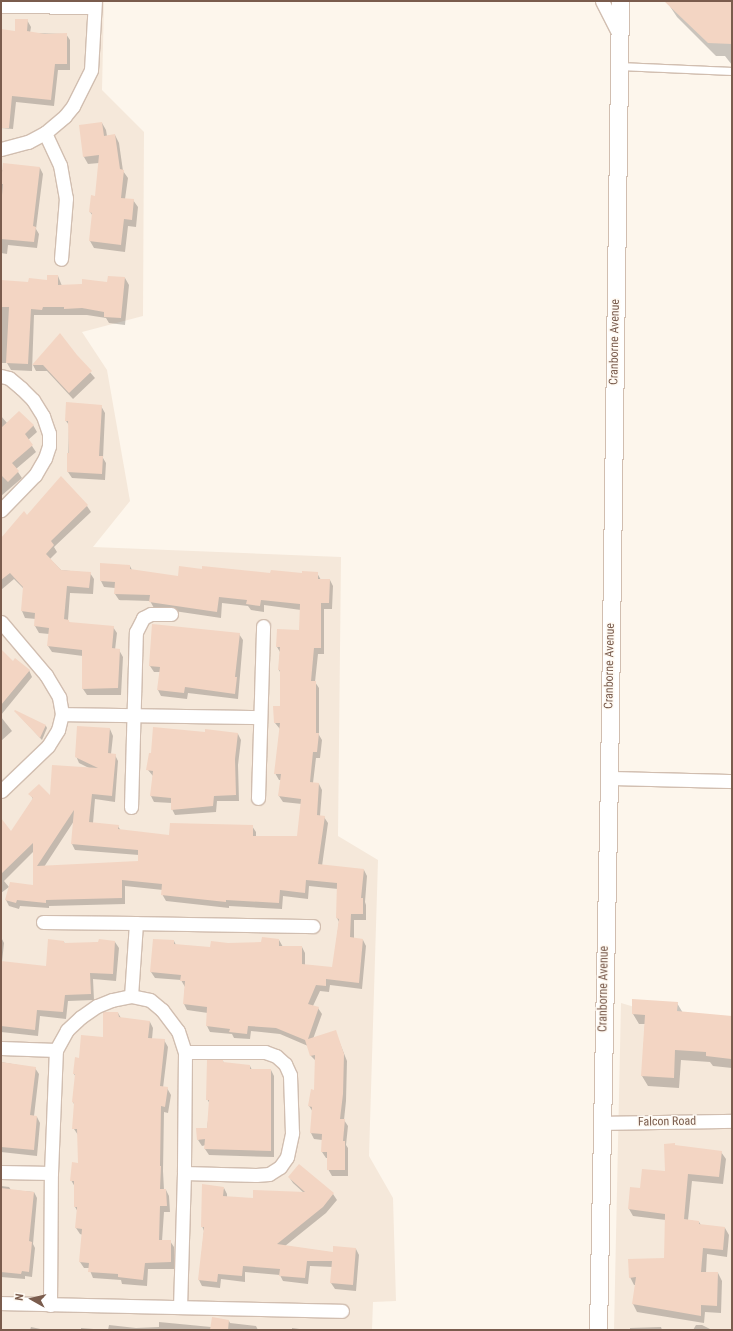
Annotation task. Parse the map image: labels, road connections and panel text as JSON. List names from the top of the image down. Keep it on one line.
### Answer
{"streets":{"street":["Cranborne Avenue","Falcon Road"]},"crossings":[["Cranborne Avenue","Falcon Road"]],"north":"left"}
